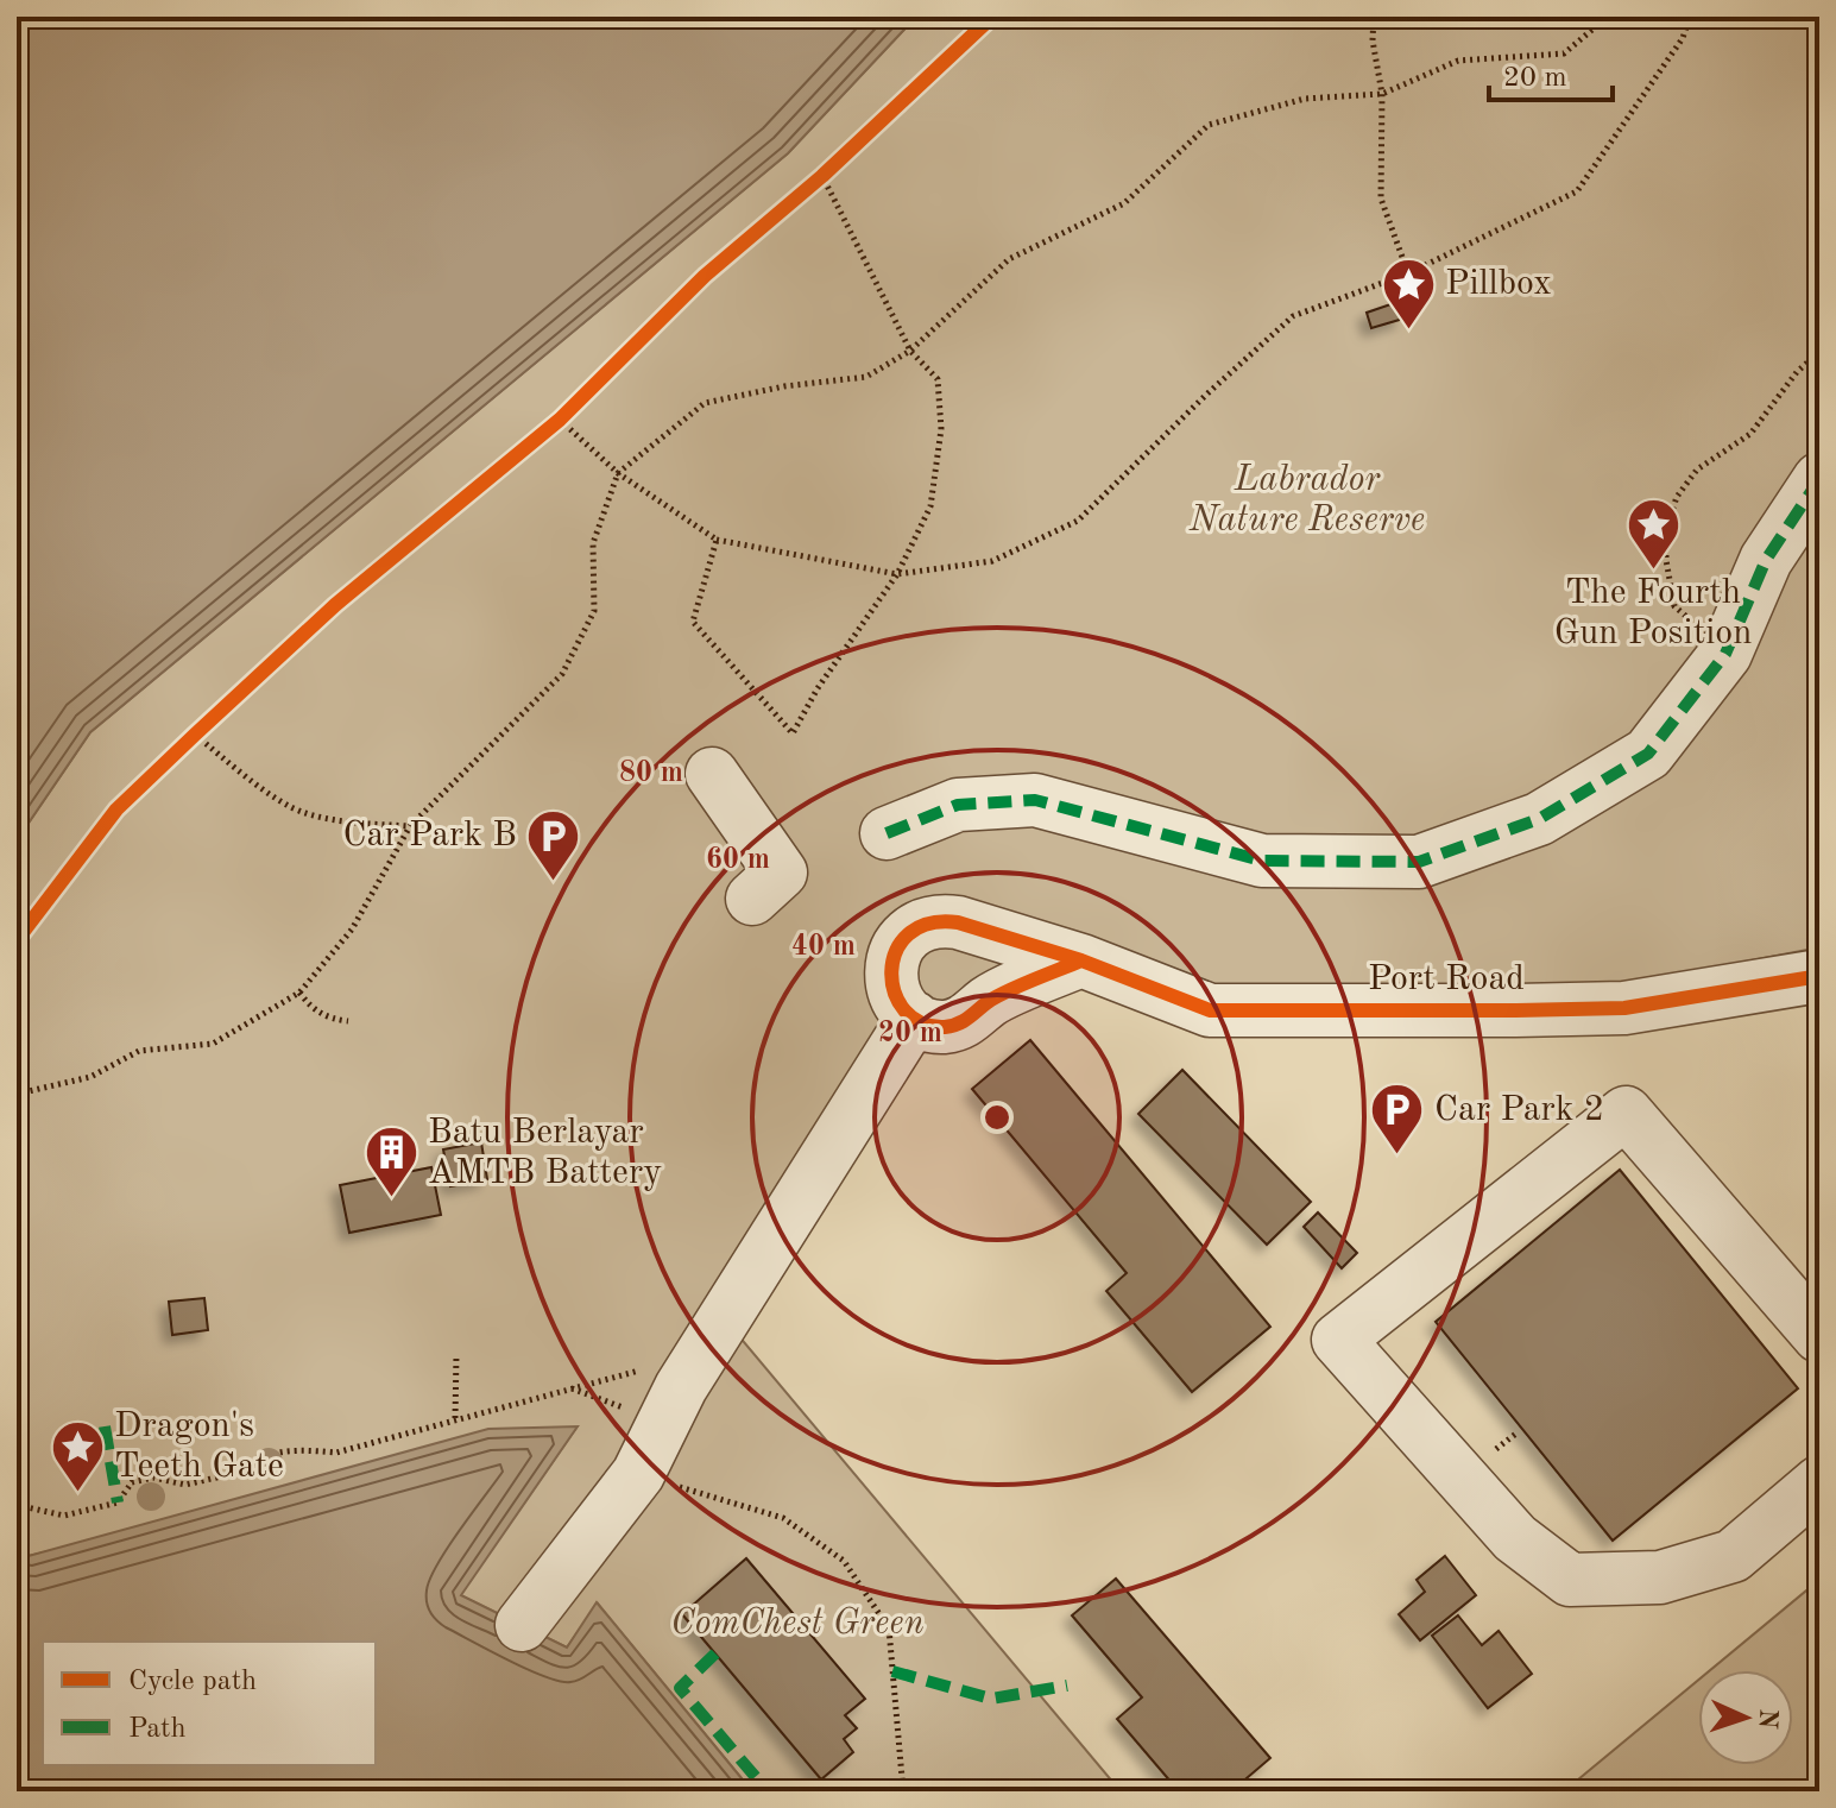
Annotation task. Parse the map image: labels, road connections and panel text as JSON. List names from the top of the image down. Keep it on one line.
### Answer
{"streets":{"street":["Port Road"]},"parks":["Labrador Nature Reserve","ComChest Green"],"places":{"place":["Pillbox","The Fourth Gun Position","Dragon's Teeth Gate"],"parking":["Car Park B","Car Park 2"],"building":["Batu Berlayar AMTB Battery"]},"legend":["Cycle path","Path"],"scale_bar":"20 m","north":"right","rings":["80 m","60 m","40 m","20 m"]}
